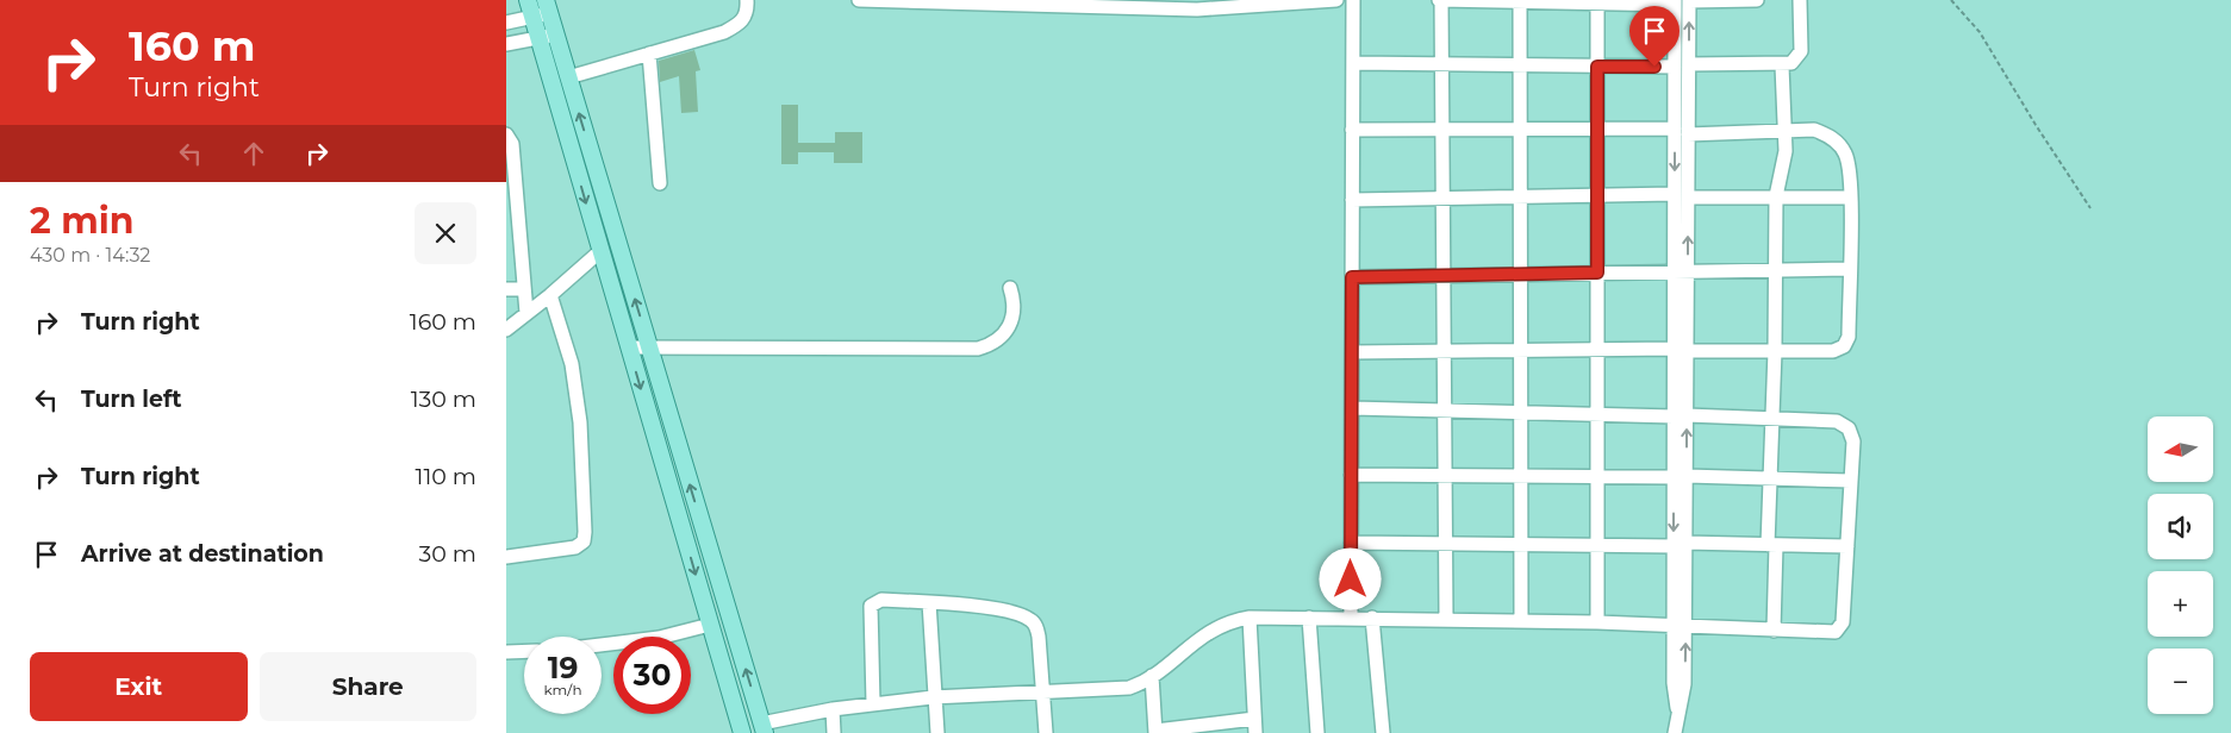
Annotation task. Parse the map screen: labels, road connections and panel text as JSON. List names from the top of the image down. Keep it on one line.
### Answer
{"north":"left","page":{"turn":["160 m","Turn right"],"heading":["2 min","430 m · 14:32"],"list":[{"name":"Turn right","value":"160 m"},{"name":"Turn left","value":"130 m"},{"name":"Turn right","value":"110 m"},{"name":"Arrive at destination","value":"30 m"}],"map_buttons":["+","−"],"speed":"19 km/h","limit":"30","buttons":["Exit","Share"]}}
